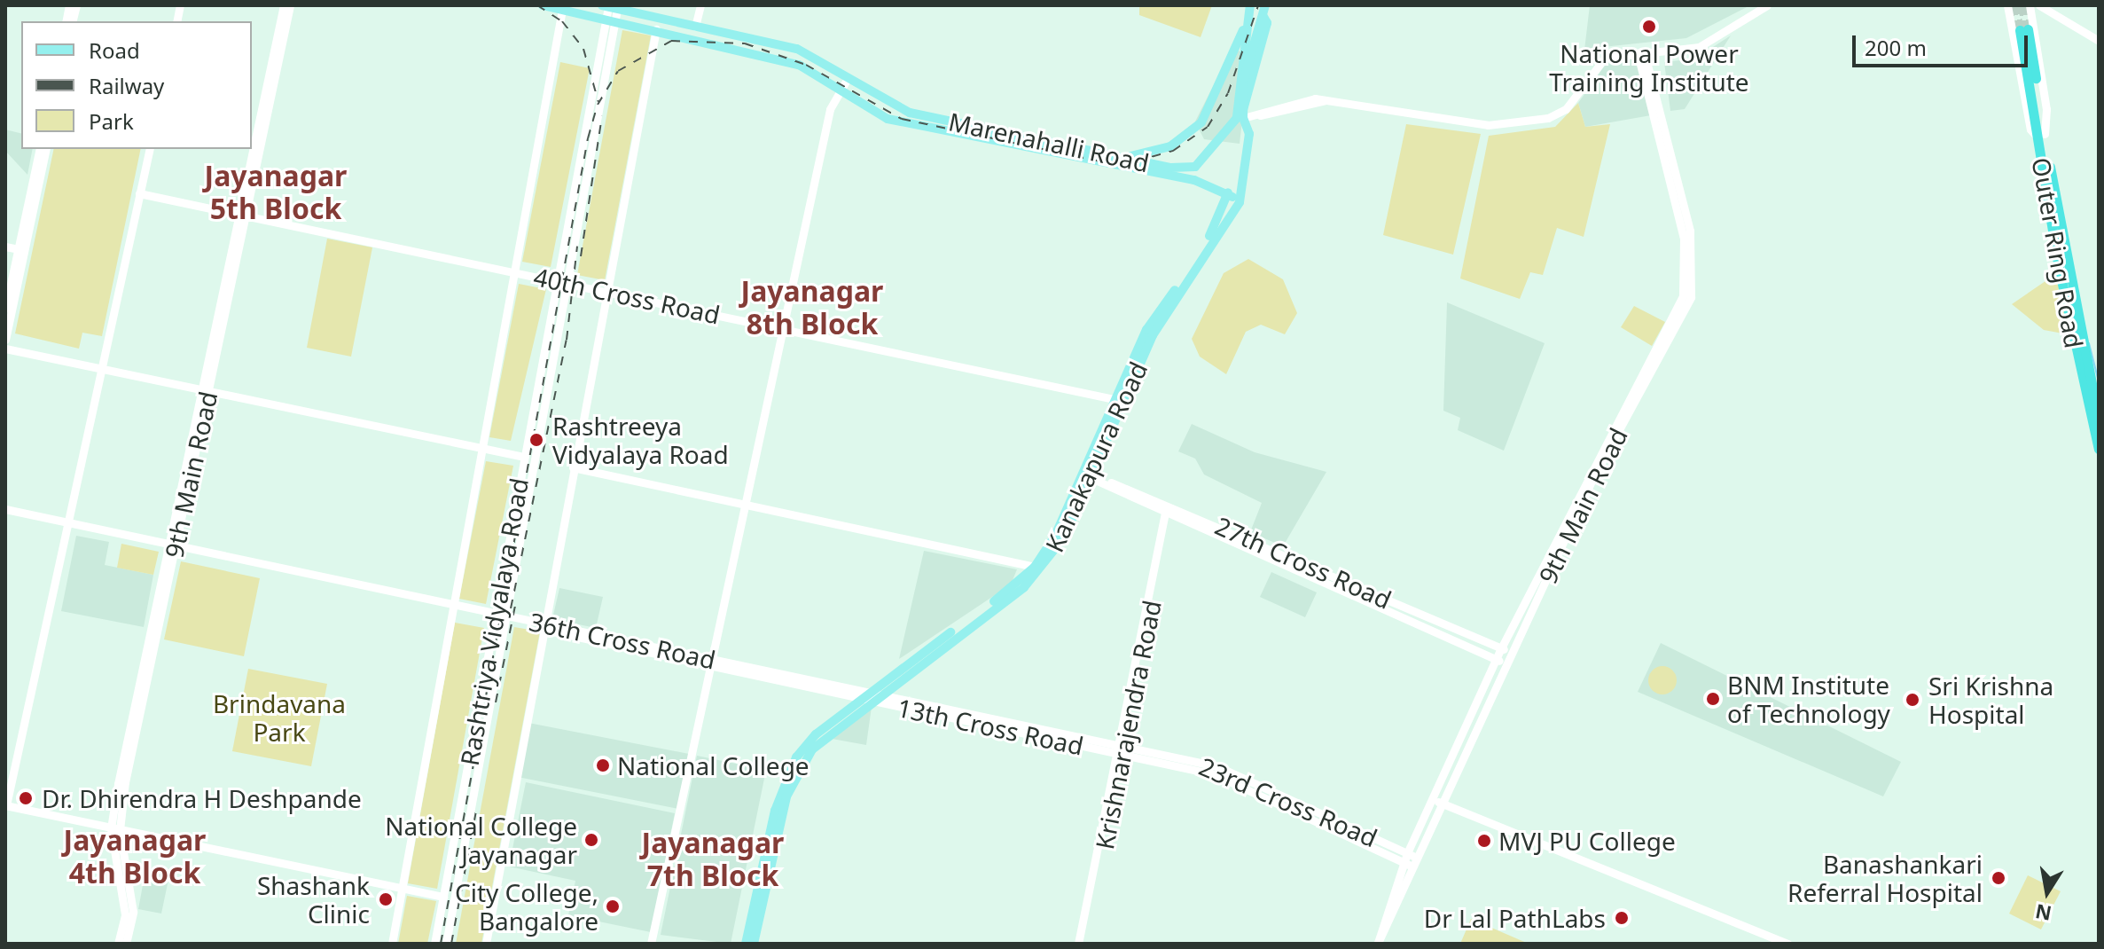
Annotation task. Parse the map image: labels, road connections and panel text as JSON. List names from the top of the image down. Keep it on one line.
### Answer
{"streets":{"highway":["Outer Ring Road"],"main road":["Marenahalli Road","40th Cross Road","Kanakapura Road","9th Main Road","27th Cross Road","Rashtriya Vidyalaya Road","36th Cross Road","Krishnarajendra Road","13th Cross Road","23rd Cross Road"]},"crossings":[["Marenahalli Road","Kanakapura Road"],["Marenahalli Road","Rashtriya Vidyalaya Road"],["40th Cross Road","Kanakapura Road"],["40th Cross Road","9th Main Road"],["40th Cross Road","Rashtriya Vidyalaya Road"],["Kanakapura Road","27th Cross Road"],["Kanakapura Road","36th Cross Road"],["Kanakapura Road","13th Cross Road"],["9th Main Road","27th Cross Road"],["9th Main Road","36th Cross Road"],["9th Main Road","23rd Cross Road"],["27th Cross Road","Krishnarajendra Road"],["Rashtriya Vidyalaya Road","36th Cross Road"],["36th Cross Road","13th Cross Road"],["Krishnarajendra Road","13th Cross Road"],["Krishnarajendra Road","23rd Cross Road"],["13th Cross Road","23rd Cross Road"]],"districts":["Jayanagar 5th Block","Jayanagar 8th Block","Jayanagar 4th Block","Jayanagar 7th Block"],"parks":["Brindavana Park"],"places":["National Power Training Institute","Rashtreeya Vidyalaya Road","BNM Institute of Technology","Sri Krishna Hospital","National College","Dr. Dhirendra H Deshpande","National College Jayanagar","MVJ PU College","Banashankari Referral Hospital","Shashank Clinic","City College, Bangalore","Dr Lal PathLabs"],"legend":["Road","Railway","Park"],"scale_bar":"200 m","north":"bottom"}
